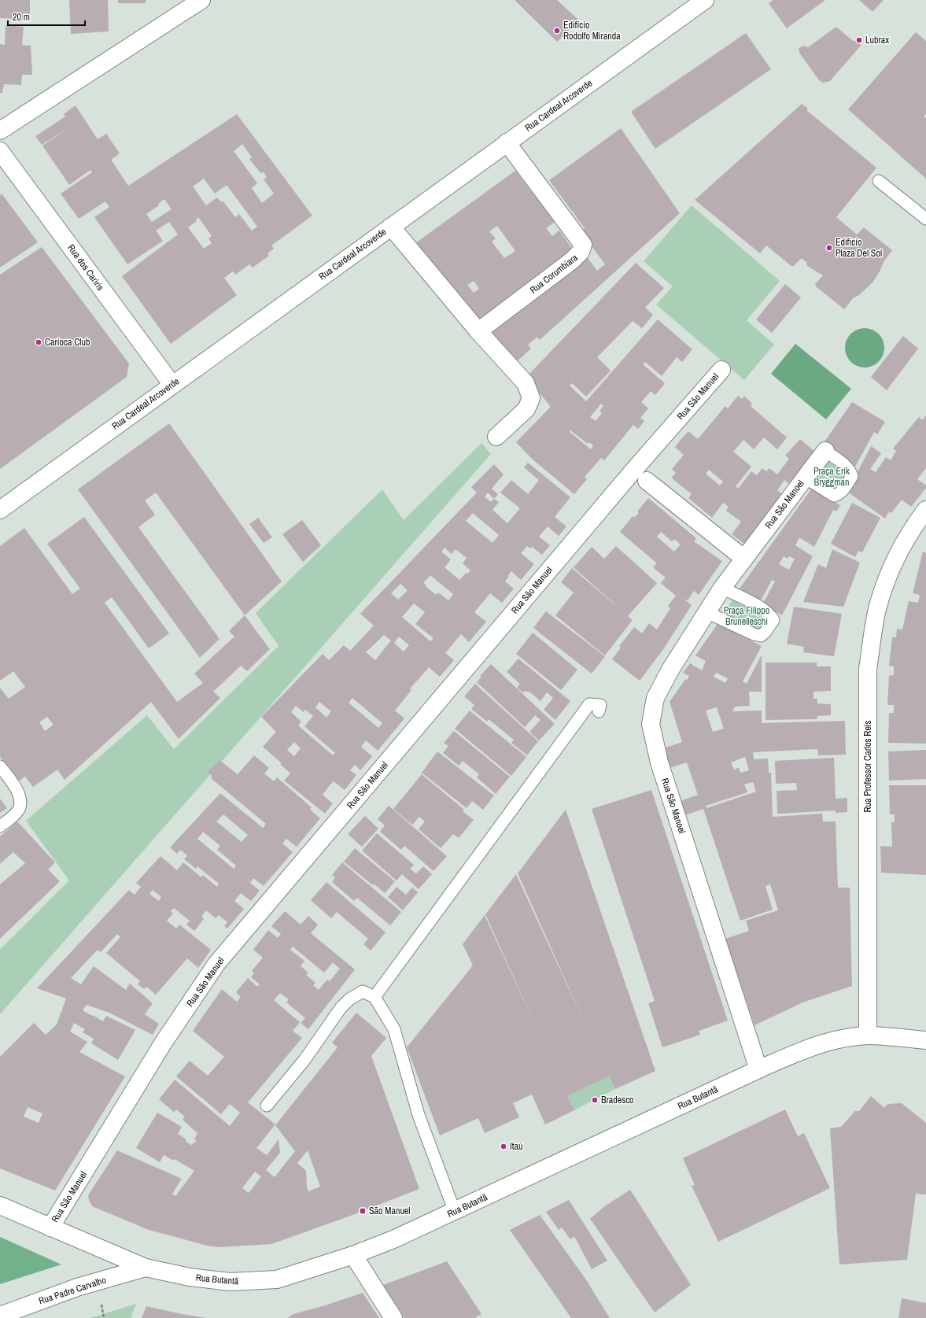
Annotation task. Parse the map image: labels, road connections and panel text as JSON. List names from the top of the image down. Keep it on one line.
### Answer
{"streets":{"street":["Rua Cardeal Arcoverde","Rua dos Cariris","Rua Corumbiara","Rua São Manuel","Rua São Manoel","Rua Professor Carlos Reis","Rua Butantã","Rua Padre Carvalho"]},"crossings":[["Rua Cardeal Arcoverde","Rua dos Cariris"],["Rua Cardeal Arcoverde","Rua Corumbiara"],["Rua São Manuel","Rua Butantã"],["Rua São Manoel","Rua Butantã"],["Rua Professor Carlos Reis","Rua Butantã"],["Rua Butantã","Rua Padre Carvalho"]],"parks":["Praça Erik Bryggman","Praça Filippo Brunelleschi"],"places":{"other":["Edifício Rodolfo Miranda","Lubrax","Edifício Plaza Del Sol","Carioca Club","Bradesco","Itaú"],"transit":["São Manuel"]},"scale_bar":"20 m"}
